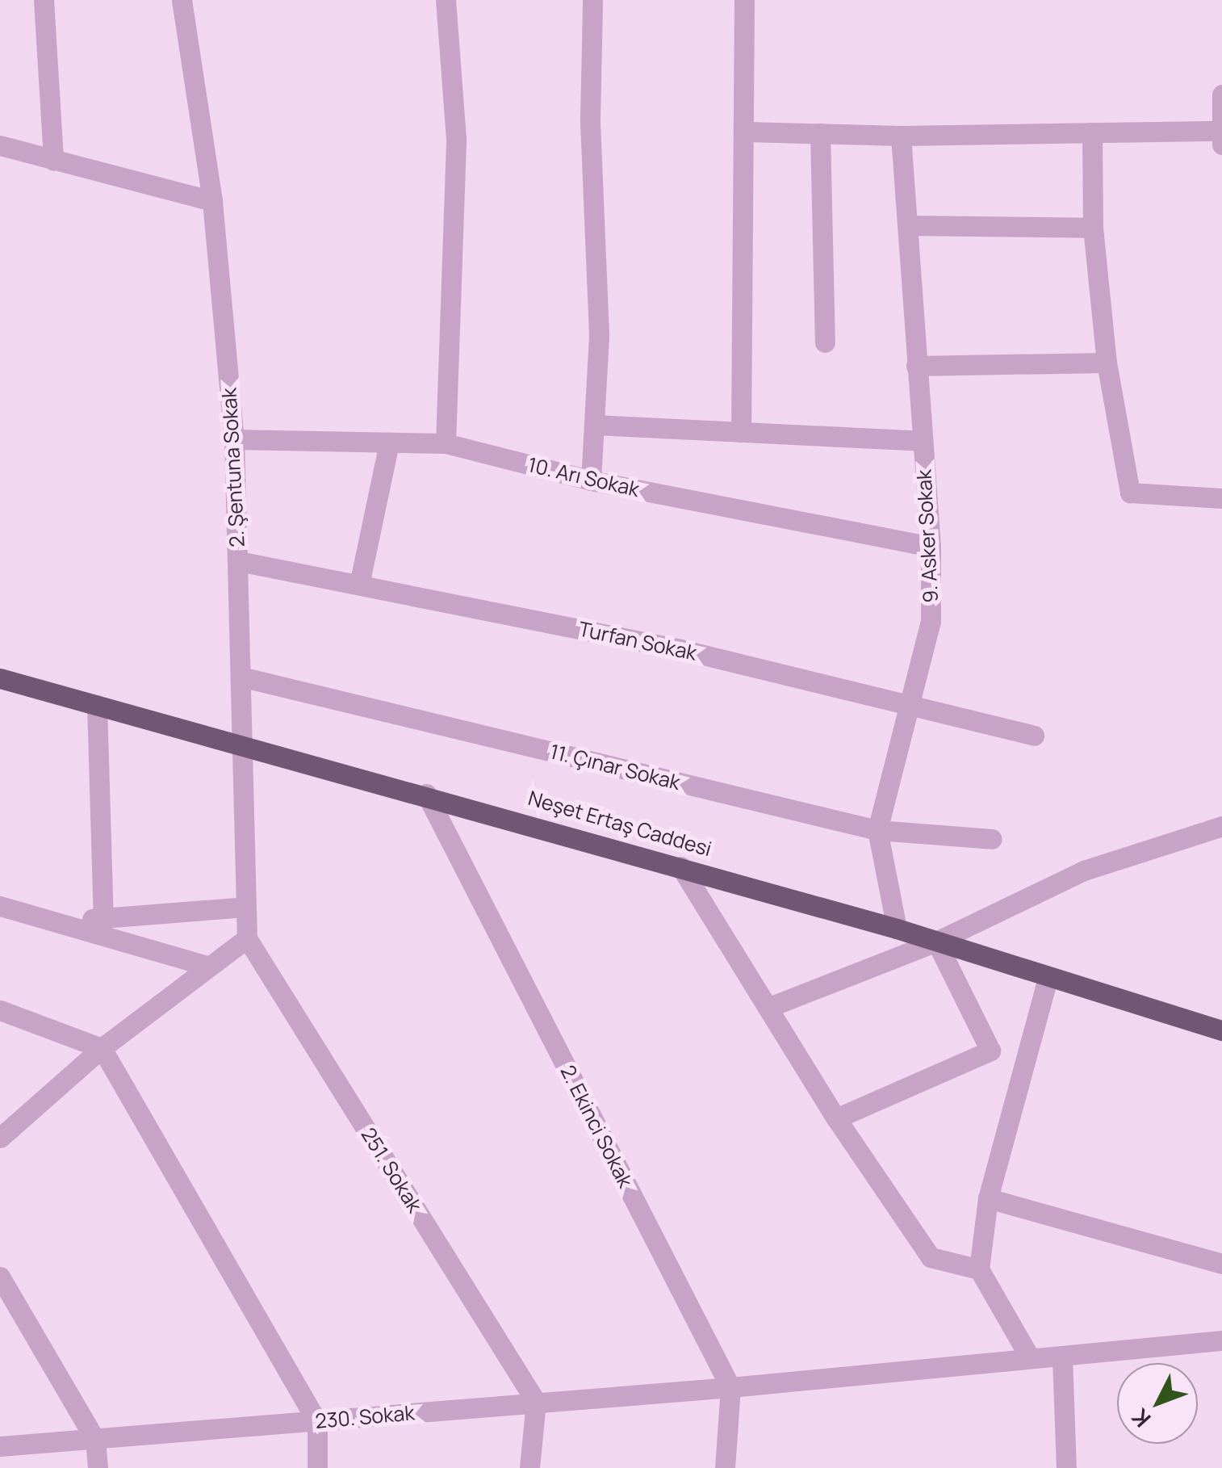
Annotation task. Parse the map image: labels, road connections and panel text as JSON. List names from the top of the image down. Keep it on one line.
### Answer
{"streets":{"main road":["Neşet Ertaş Caddesi"],"street":["2. Şentuna Sokak","10. Arı Sokak","9. Asker Sokak","Turfan Sokak","11. Çınar Sokak","2. Ekinci Sokak","251. Sokak","230. Sokak"]},"crossings":[["2. Şentuna Sokak","10. Arı Sokak"],["2. Şentuna Sokak","Turfan Sokak"],["2. Şentuna Sokak","11. Çınar Sokak"],["2. Şentuna Sokak","Neşet Ertaş Caddesi"],["2. Şentuna Sokak","251. Sokak"],["10. Arı Sokak","9. Asker Sokak"],["9. Asker Sokak","Turfan Sokak"],["9. Asker Sokak","11. Çınar Sokak"],["9. Asker Sokak","Neşet Ertaş Caddesi"],["Neşet Ertaş Caddesi","2. Ekinci Sokak"],["2. Ekinci Sokak","230. Sokak"],["251. Sokak","230. Sokak"]],"north":"bottom left"}
